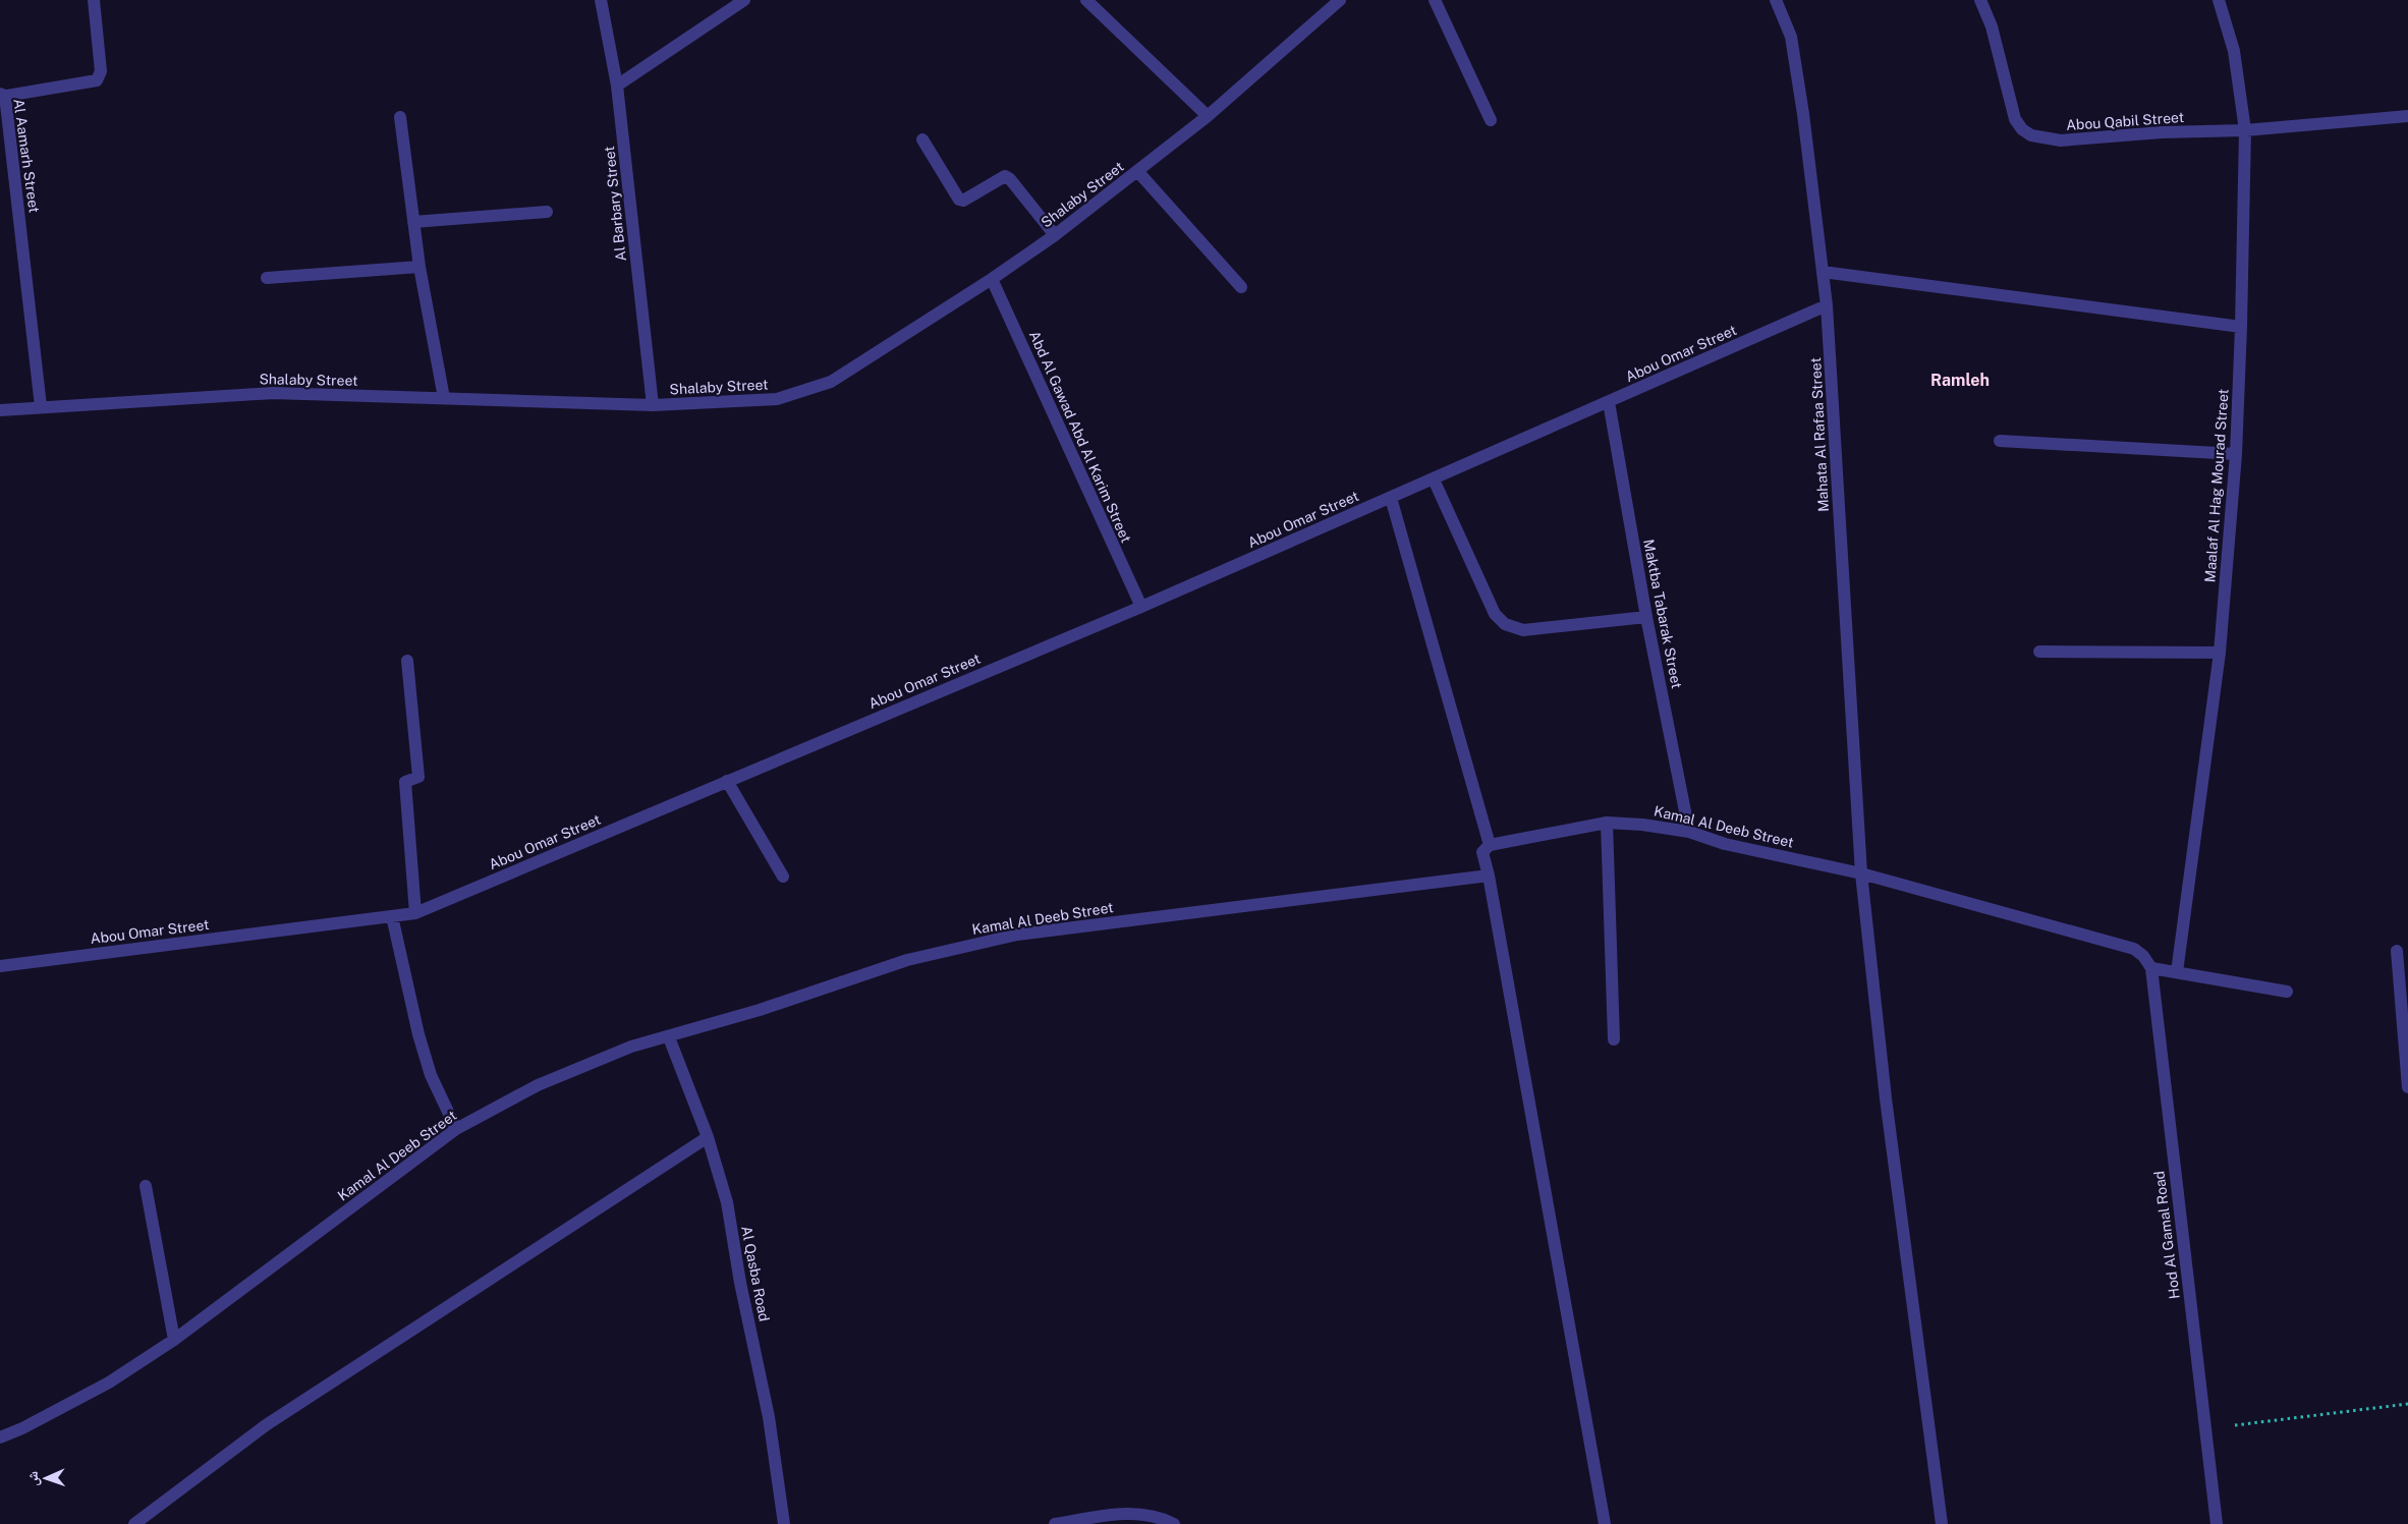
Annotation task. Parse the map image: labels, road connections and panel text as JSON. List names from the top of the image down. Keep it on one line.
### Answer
{"streets":{"street":["Abou Qabil Street","Al Aamarh Street","Shalaby Street","Al Barbary Street","Abou Omar Street","Mahata Al Rafaa Street","Abd Al Gawad Abd Al Karim Street","Maalaf Al Hag Mourad Street","Maktba Tabarak Street","Kamal Al Deeb Street","Hod Al Gamal Road","Al Qasba Road"]},"crossings":[["Abou Qabil Street","Maalaf Al Hag Mourad Street"],["Al Aamarh Street","Shalaby Street"],["Shalaby Street","Al Barbary Street"],["Shalaby Street","Abd Al Gawad Abd Al Karim Street"],["Abou Omar Street","Mahata Al Rafaa Street"],["Abou Omar Street","Abd Al Gawad Abd Al Karim Street"],["Abou Omar Street","Maktba Tabarak Street"],["Mahata Al Rafaa Street","Kamal Al Deeb Street"],["Maktba Tabarak Street","Kamal Al Deeb Street"],["Kamal Al Deeb Street","Hod Al Gamal Road"],["Kamal Al Deeb Street","Al Qasba Road"]],"districts":["Ramleh"],"north":"left"}
